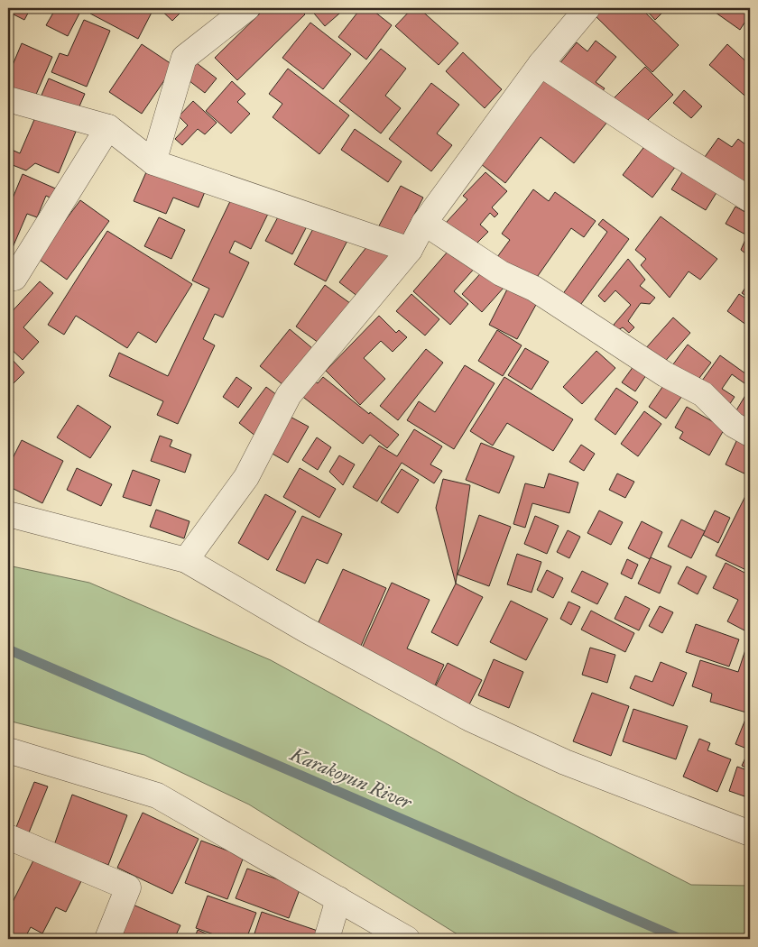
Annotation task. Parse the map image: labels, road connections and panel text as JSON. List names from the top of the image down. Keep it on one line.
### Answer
{"water":["Karakoyun River"]}
